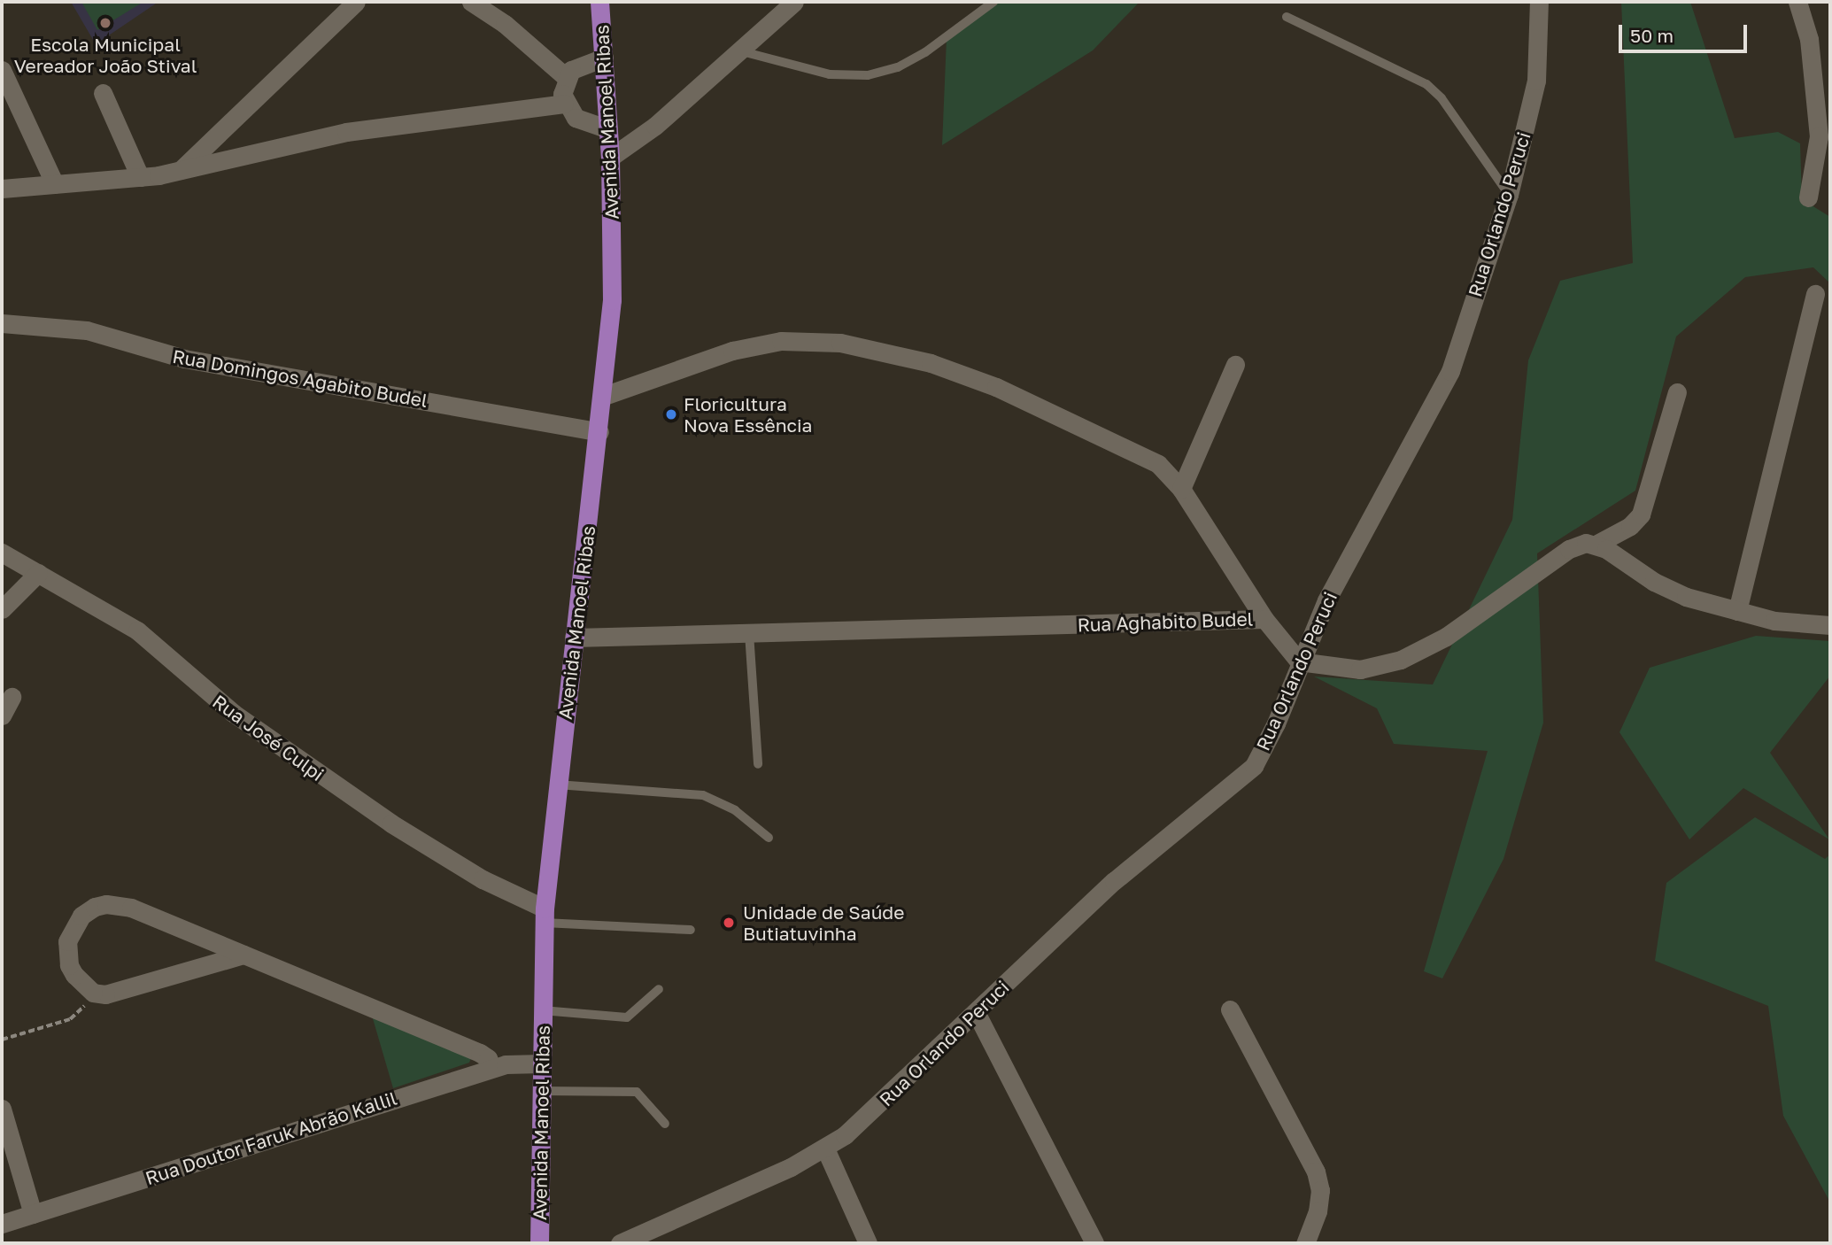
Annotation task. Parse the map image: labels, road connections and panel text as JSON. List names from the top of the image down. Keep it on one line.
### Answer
{"streets":{"main road":["Avenida Manoel Ribas"],"street":["Rua Orlando Peruci","Rua Domingos Agabito Budel","Rua Aghabito Budel","Rua José Culpi","Rua Doutor Faruk Abrão Kallil"]},"crossings":[["Avenida Manoel Ribas","Rua Domingos Agabito Budel"],["Avenida Manoel Ribas","Rua Aghabito Budel"],["Avenida Manoel Ribas","Rua José Culpi"],["Avenida Manoel Ribas","Rua Doutor Faruk Abrão Kallil"],["Rua Orlando Peruci","Rua Aghabito Budel"]],"places":["Escola Municipal Vereador João Stival","Floricultura Nova Essência","Unidade de Saúde Butiatuvinha"],"scale_bar":"50 m"}
